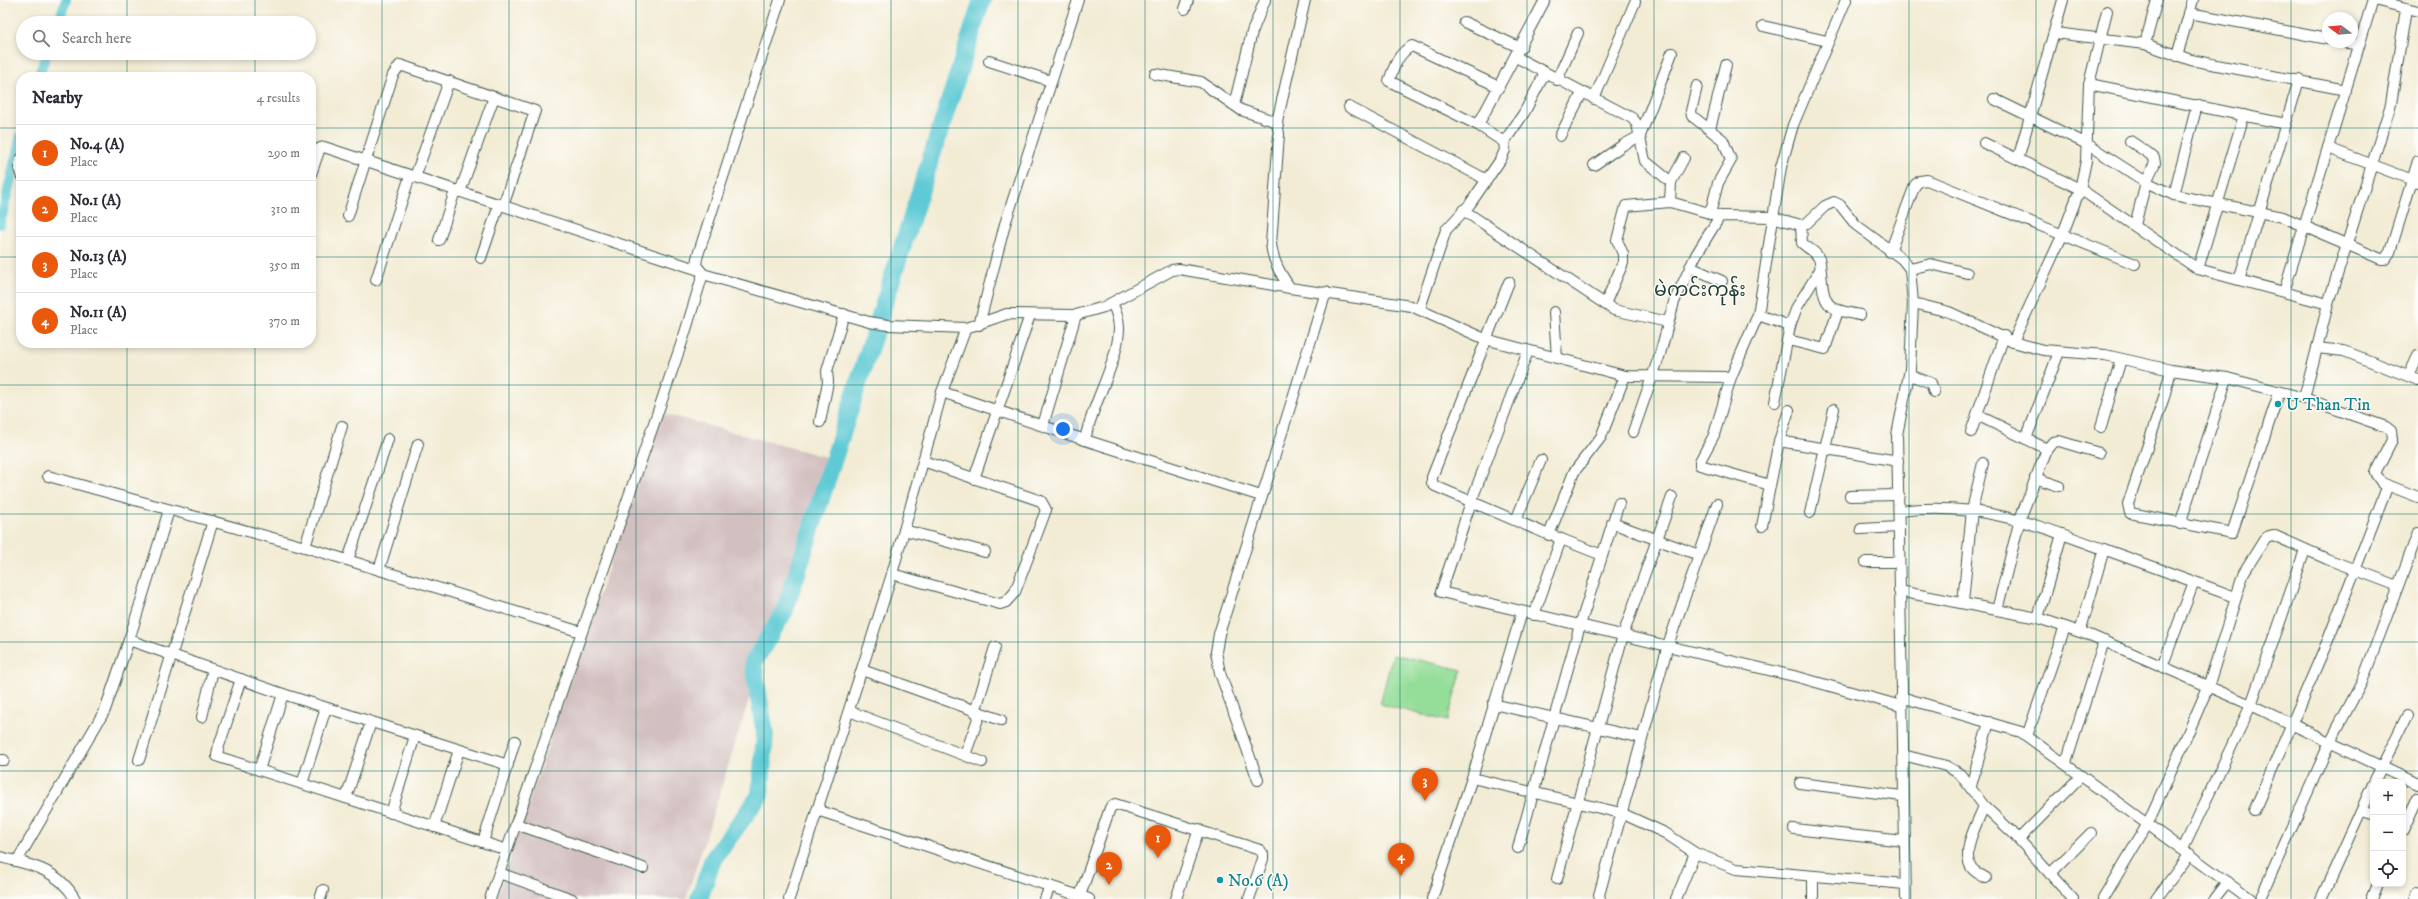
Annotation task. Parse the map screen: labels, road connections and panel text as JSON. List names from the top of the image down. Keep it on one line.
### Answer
{"districts":["မဲကင်းကုန်း"],"places":["U Than Tin","No.6 (A)"],"north":"left","page":{"search":"Search here","heading":["Nearby","4 results"],"list":[{"mark":"1","name":"No.4 (A)","note":"Place","value":"290 m"},{"mark":"2","name":"No.1 (A)","note":"Place","value":"310 m"},{"mark":"3","name":"No.13 (A)","note":"Place","value":"350 m"},{"mark":"4","name":"No.11 (A)","note":"Place","value":"370 m"}],"pins":["3","1","4","2"],"map_buttons":["+","−"]}}
